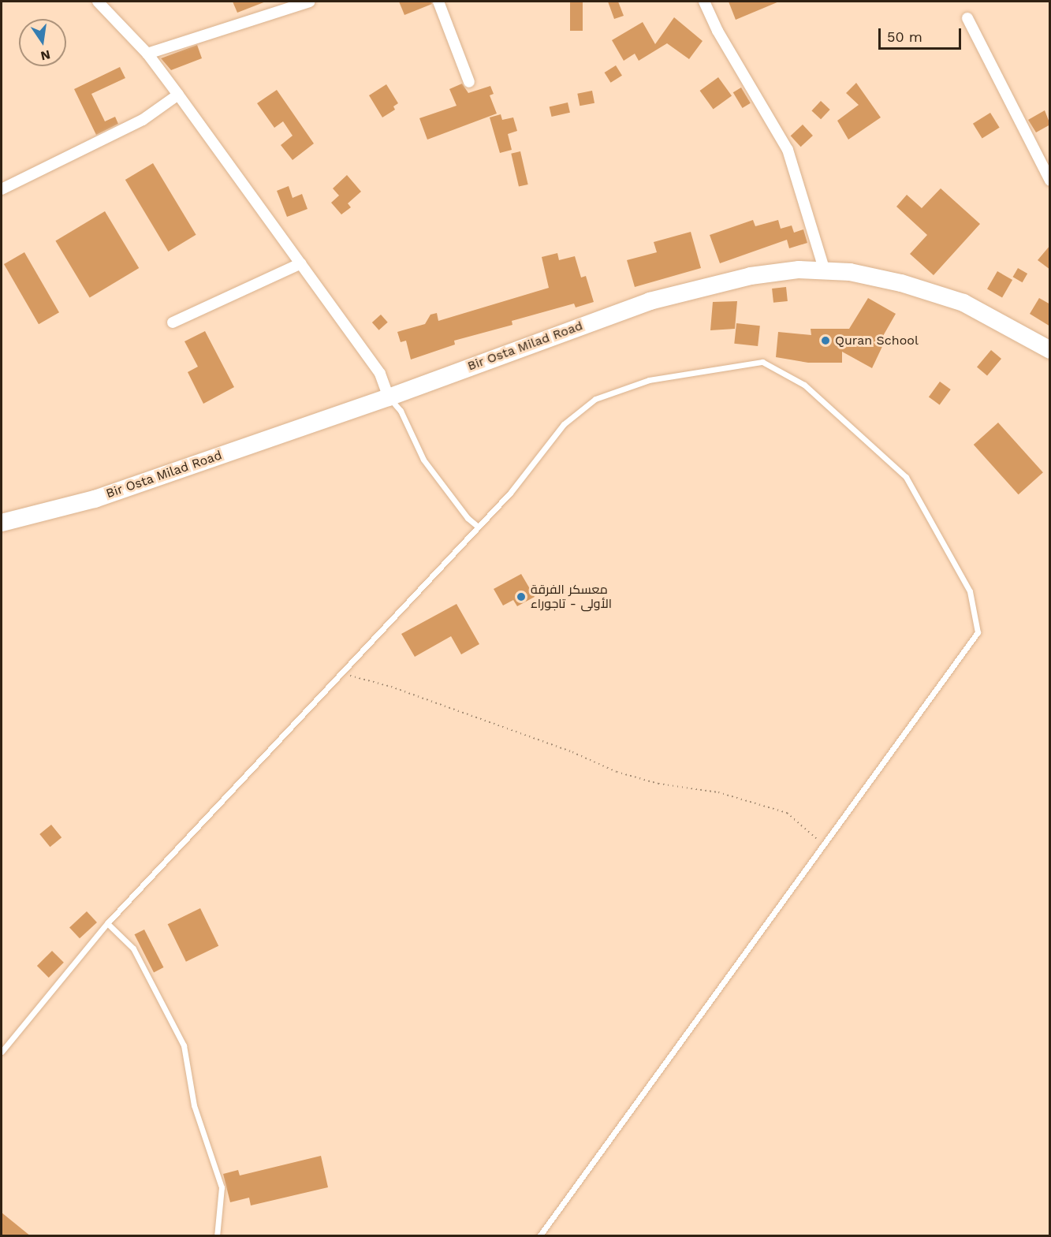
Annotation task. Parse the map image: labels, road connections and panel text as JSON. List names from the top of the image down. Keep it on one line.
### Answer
{"streets":{"main road":["Bir Osta Milad Road"]},"places":["Quran School","معسكر الفرقة الأولى - تاجوراء"],"scale_bar":"50 m","north":"bottom"}
